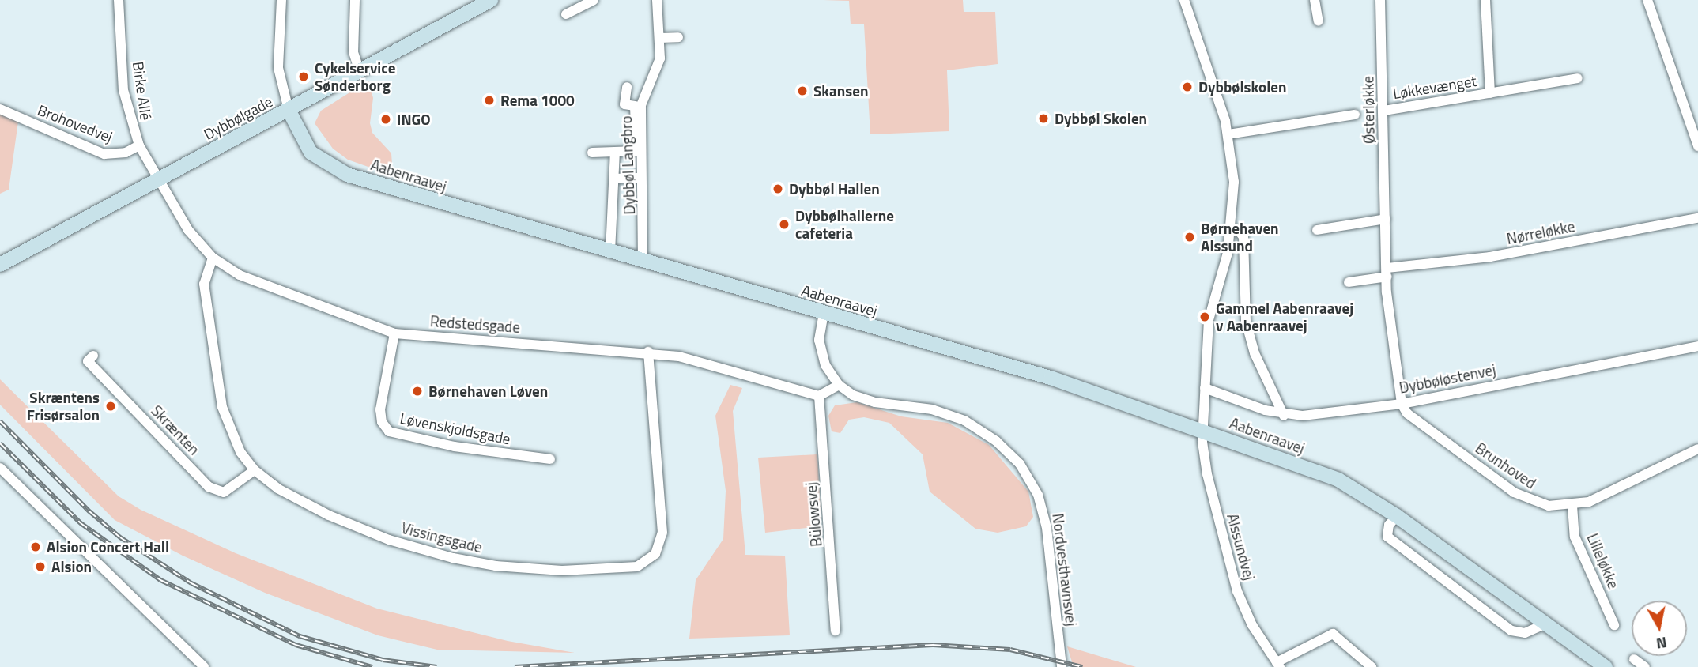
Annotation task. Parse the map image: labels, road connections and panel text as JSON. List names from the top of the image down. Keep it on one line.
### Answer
{"streets":{"street":["Løkkevænget","Birke Allé","Østerløkke","Dybbølgade","Brohovedvej","Dybbøl Langbro","Aabenraavej","Nørreløkke","Redstedsgade","Dybbøløstenvej","Løvenskjoldsgade","Skrænten","Brunhoved","Bülowsvej","Vissingsgade","Alssundvej","Lilleløkke","Nordvesthavnsvej"]},"crossings":[["Løkkevænget","Østerløkke"],["Birke Allé","Dybbølgade"],["Birke Allé","Brohovedvej"],["Birke Allé","Redstedsgade"],["Østerløkke","Nørreløkke"],["Østerløkke","Dybbøløstenvej"],["Østerløkke","Brunhoved"],["Dybbølgade","Aabenraavej"],["Dybbølgade","Redstedsgade"],["Dybbøl Langbro","Aabenraavej"],["Aabenraavej","Alssundvej"],["Aabenraavej","Nordvesthavnsvej"],["Redstedsgade","Løvenskjoldsgade"],["Redstedsgade","Bülowsvej"],["Redstedsgade","Vissingsgade"],["Dybbøløstenvej","Brunhoved"],["Dybbøløstenvej","Alssundvej"],["Skrænten","Vissingsgade"],["Brunhoved","Lilleløkke"]],"places":["Cykelservice Sønderborg","Dybbølskolen","Skansen","Rema 1000","Dybbøl Skolen","INGO","Dybbøl Hallen","Dybbølhallerne cafeteria","Børnehaven Alssund","Gammel Aabenraavej v Aabenraavej","Børnehaven Løven","Skræntens Frisørsalon","Alsion Concert Hall","Alsion"],"north":"bottom"}
